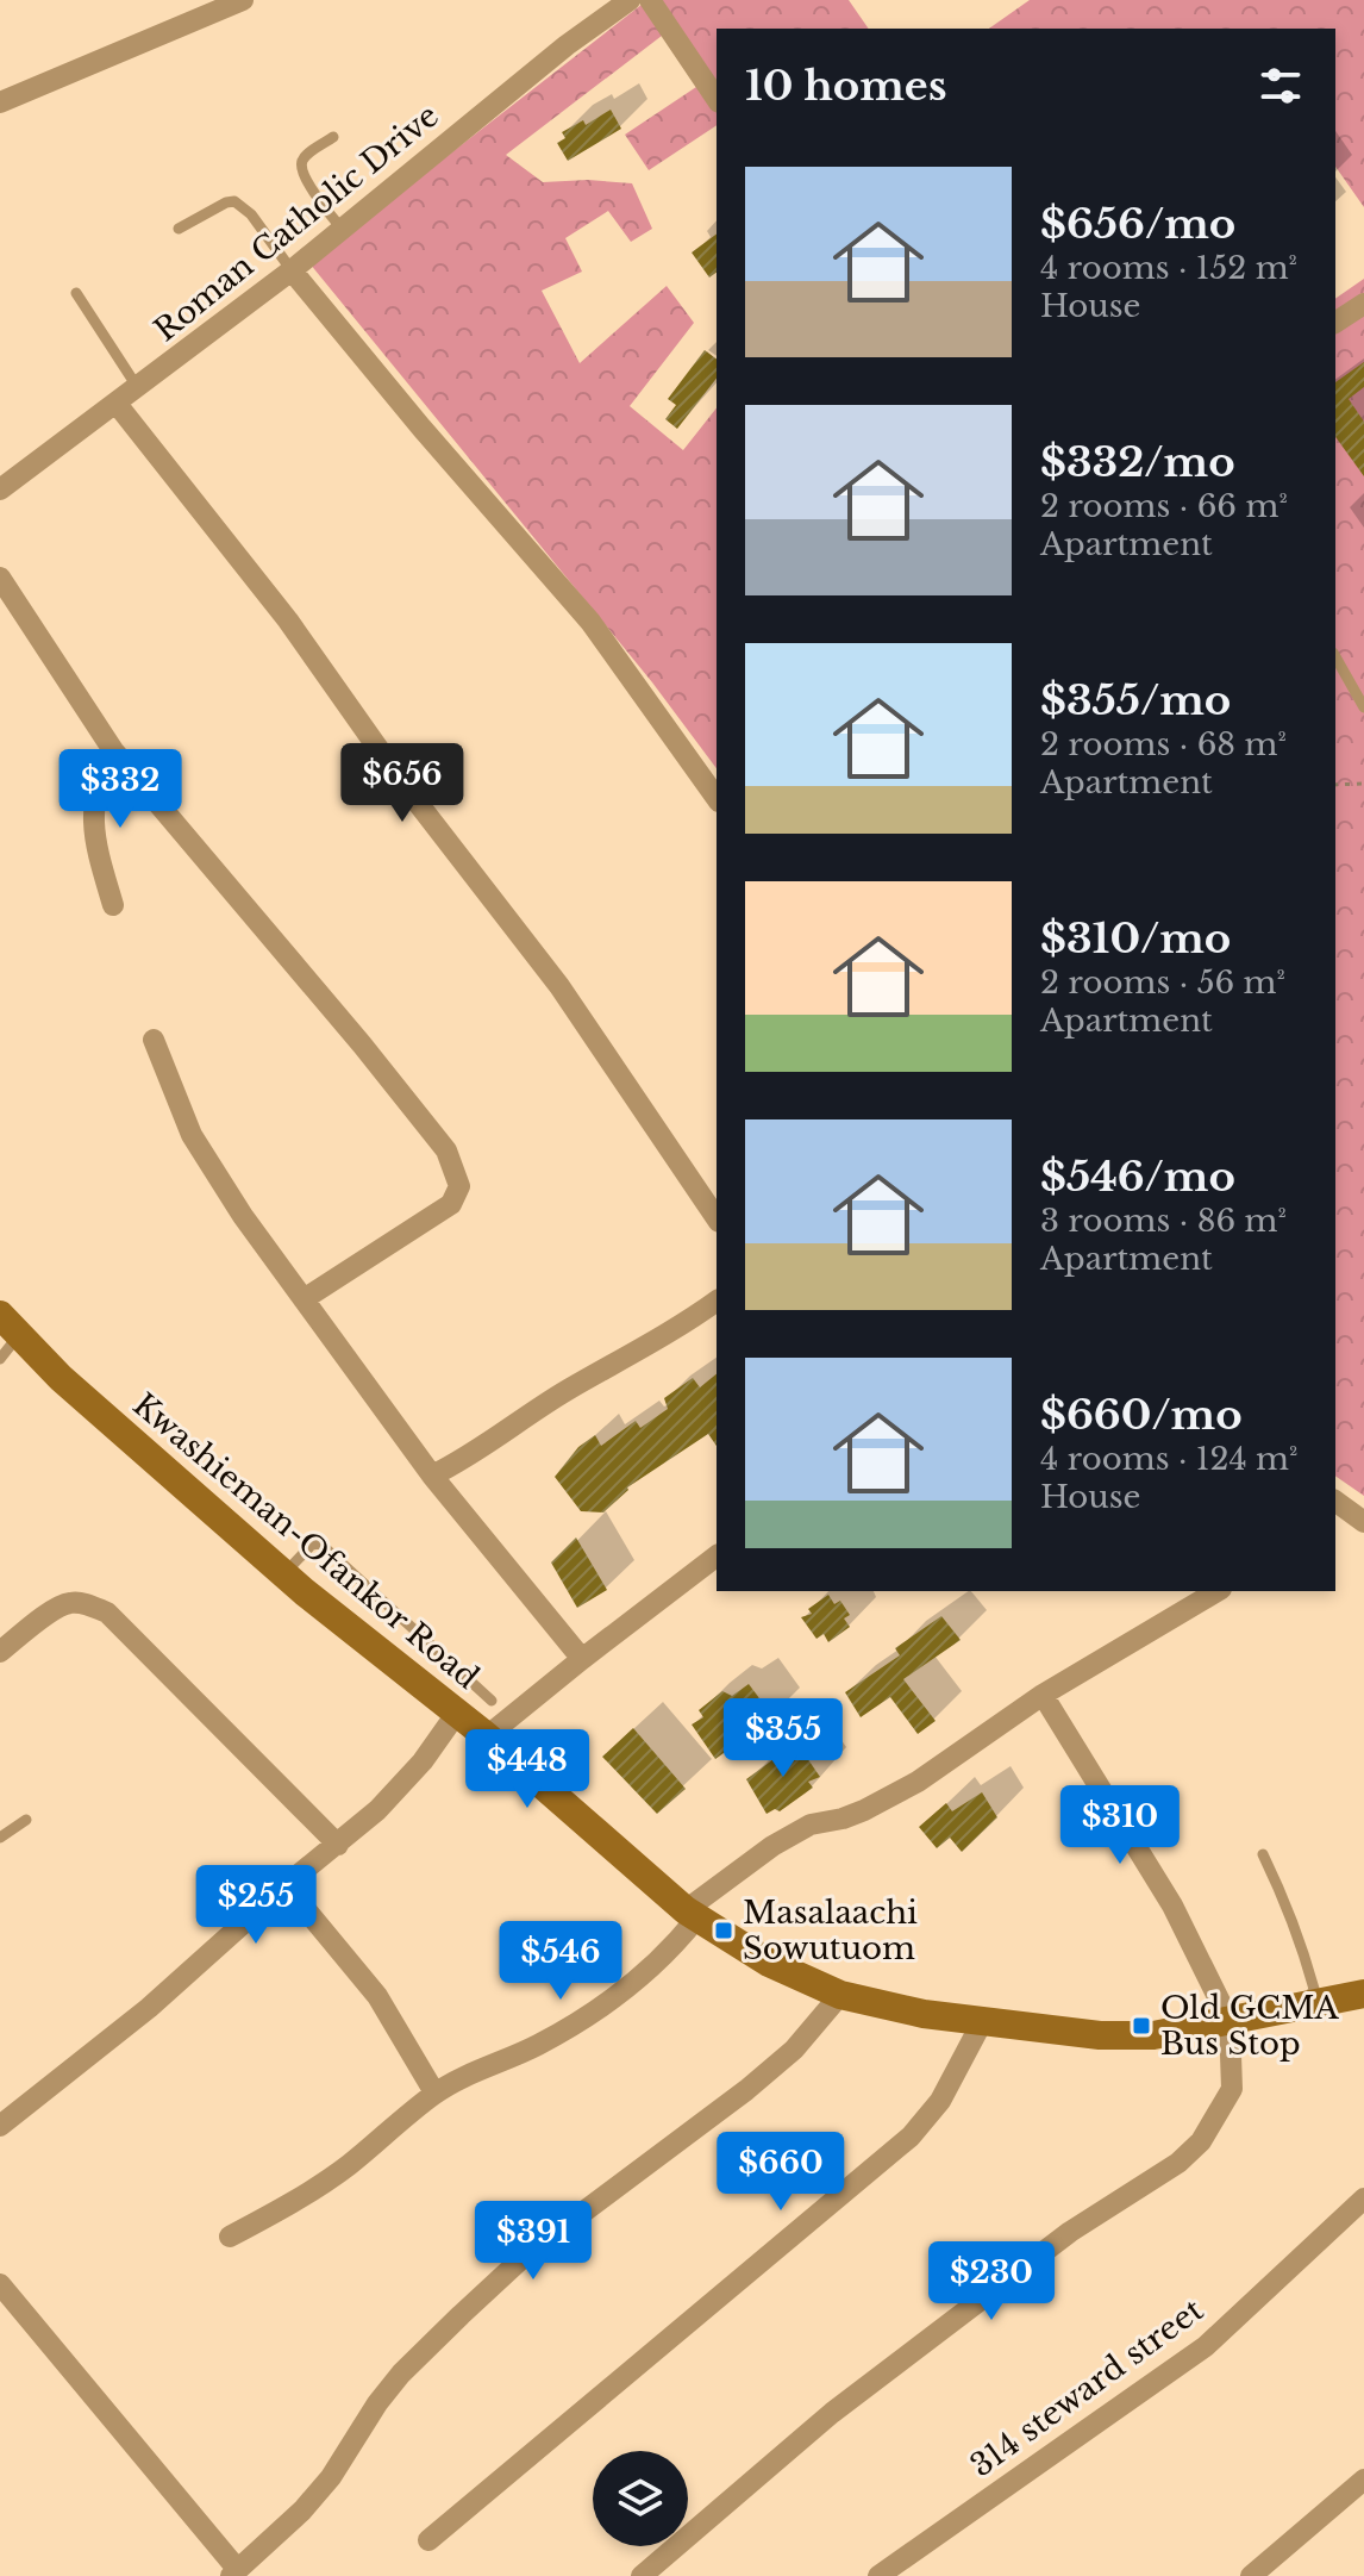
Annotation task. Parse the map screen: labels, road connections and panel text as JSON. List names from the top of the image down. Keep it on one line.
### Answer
{"streets":{"main road":["Kwashieman-Ofankor Road"],"street":["Roman Catholic Drive","314 steward street"]},"places":{"transit":["Masalaachi Sowutuom","Old GCMA Bus Stop"]},"page":{"heading":"10 homes","list":[{"name":"$656/mo","note":"4 rooms · 152 m² · House"},{"name":"$332/mo","note":"2 rooms · 66 m² · Apartment"},{"name":"$355/mo","note":"2 rooms · 68 m² · Apartment"},{"name":"$310/mo","note":"2 rooms · 56 m² · Apartment"},{"name":"$546/mo","note":"3 rooms · 86 m² · Apartment"},{"name":"$660/mo","note":"4 rooms · 124 m² · House"}],"price":["$656","$332","$355","$448","$310","$255","$546","$660","$391","$230"]}}
